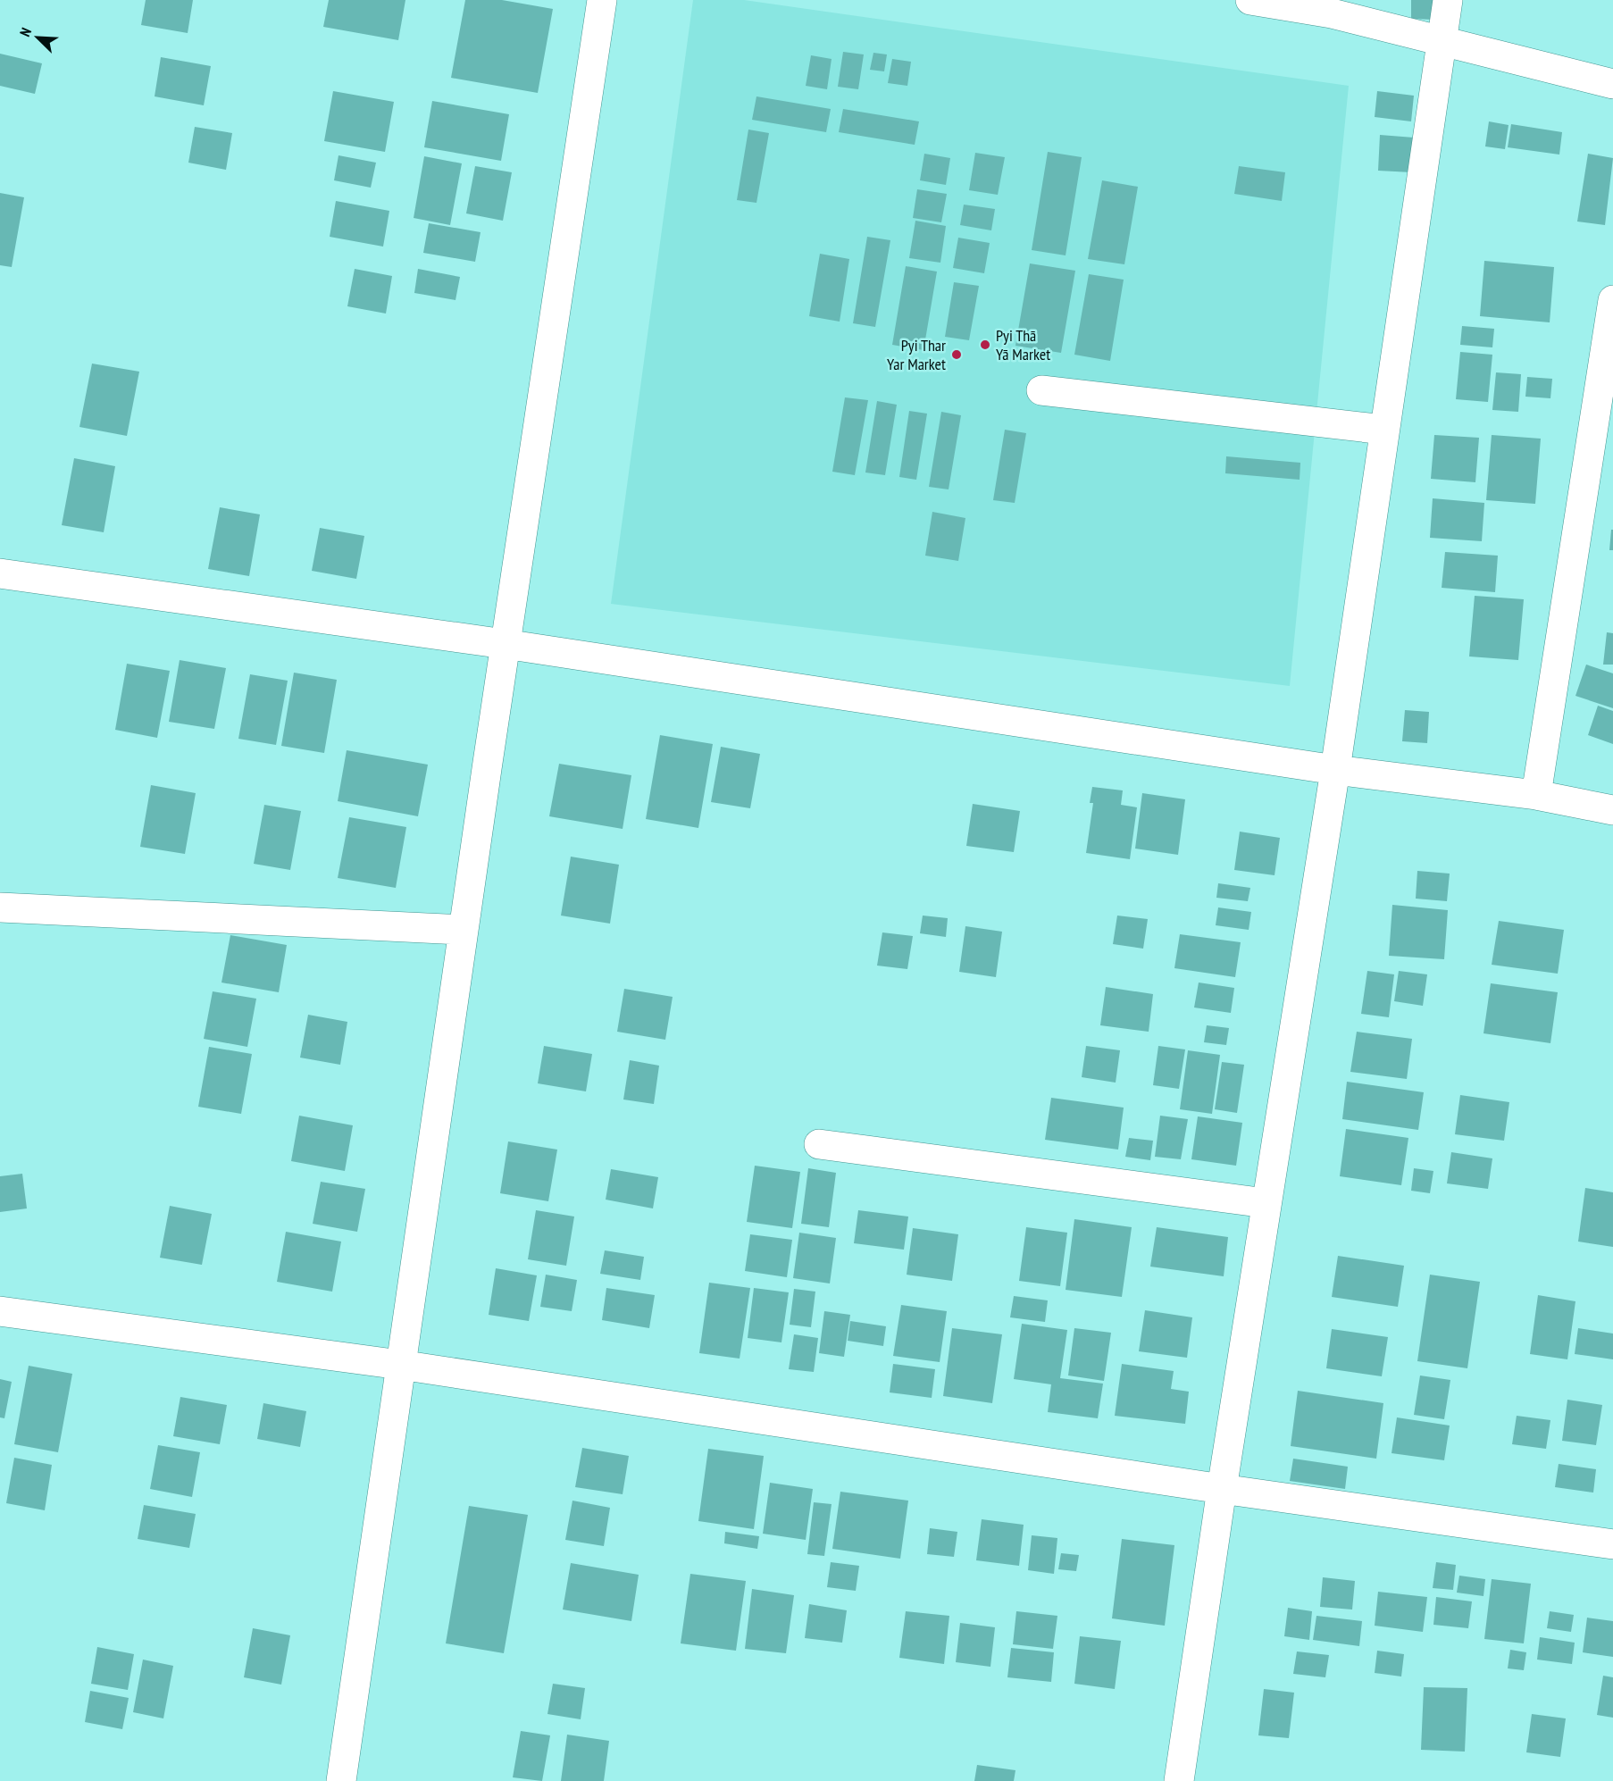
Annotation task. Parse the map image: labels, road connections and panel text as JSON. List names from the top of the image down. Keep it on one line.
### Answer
{"places":["Pyi Thā Yā Market","Pyi Thar Yar Market"],"north":"top left"}
